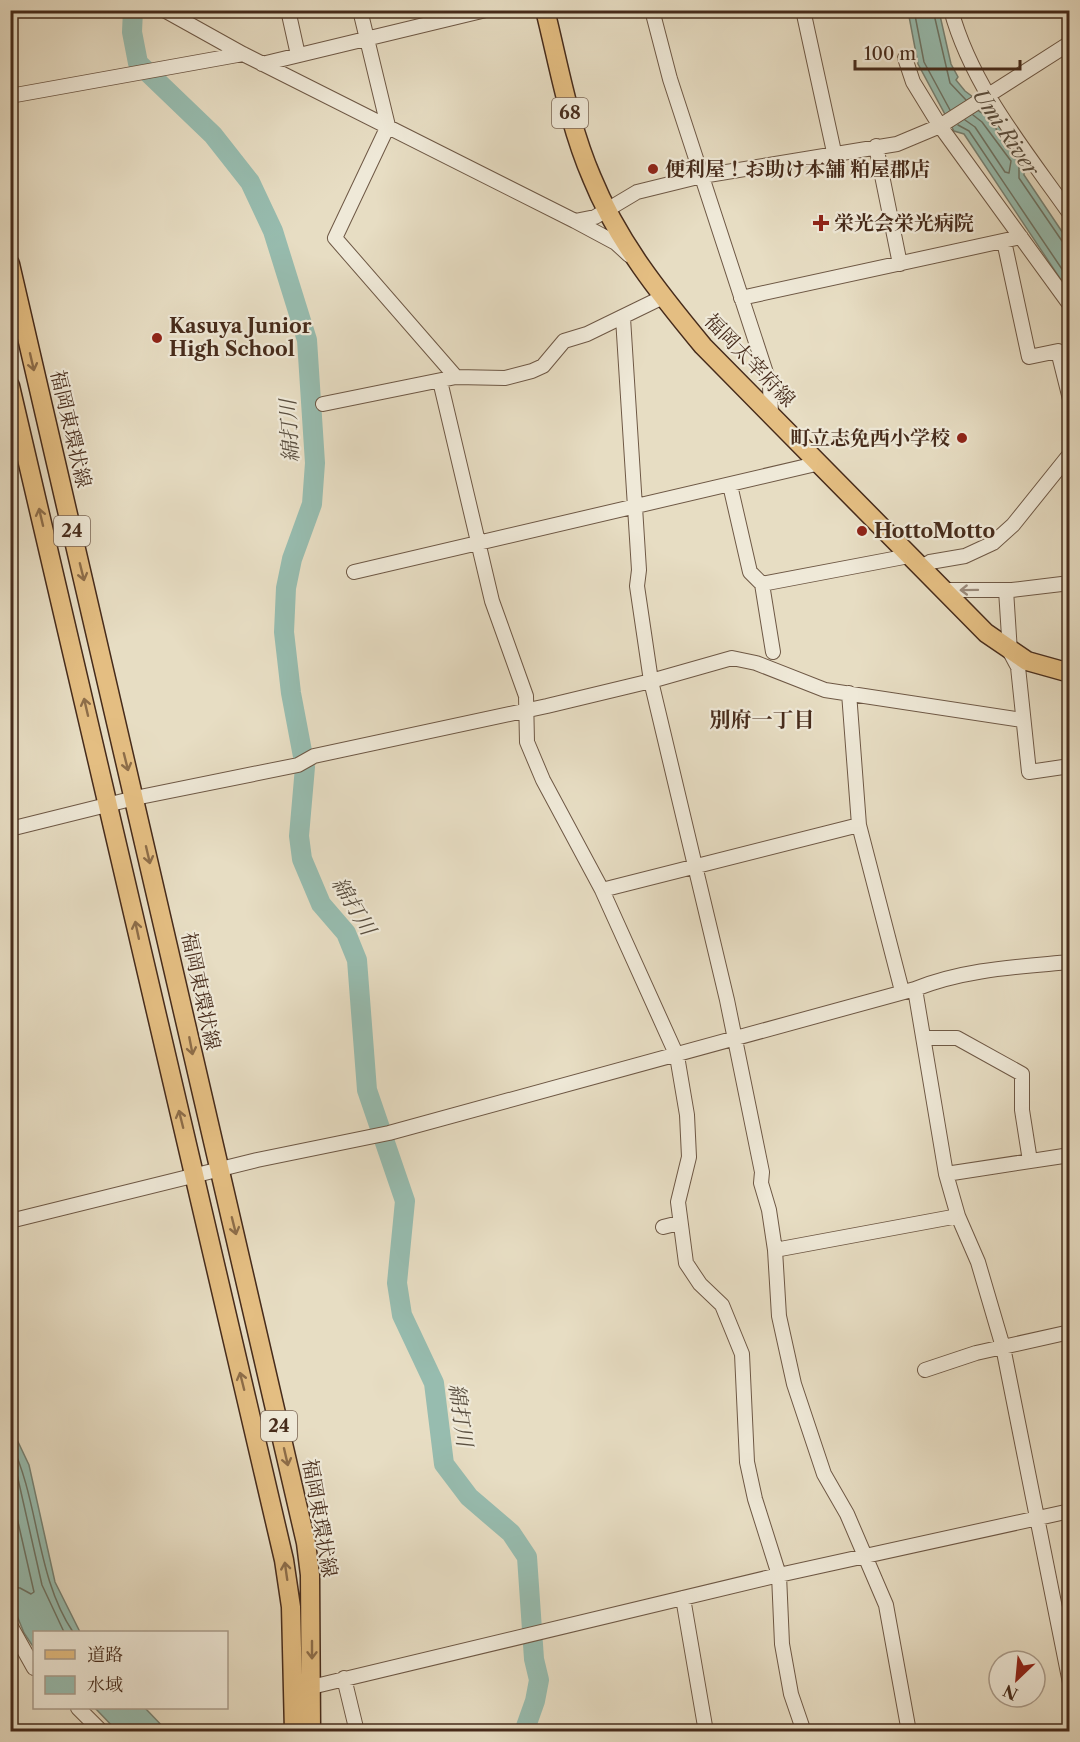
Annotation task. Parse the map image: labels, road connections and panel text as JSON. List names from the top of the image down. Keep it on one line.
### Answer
{"streets":{"main road":["68","福岡太宰府線","福岡東環状線","24"]},"districts":["別府一丁目"],"water":["Umi River","綿打川"],"places":{"other":["便利屋！お助け本舗 粕屋郡店","Kasuya Junior High School","町立志免西小学校","HottoMotto"],"health":["栄光会栄光病院"]},"legend":["道路","水域"],"scale_bar":"100 m","north":"bottom left"}
